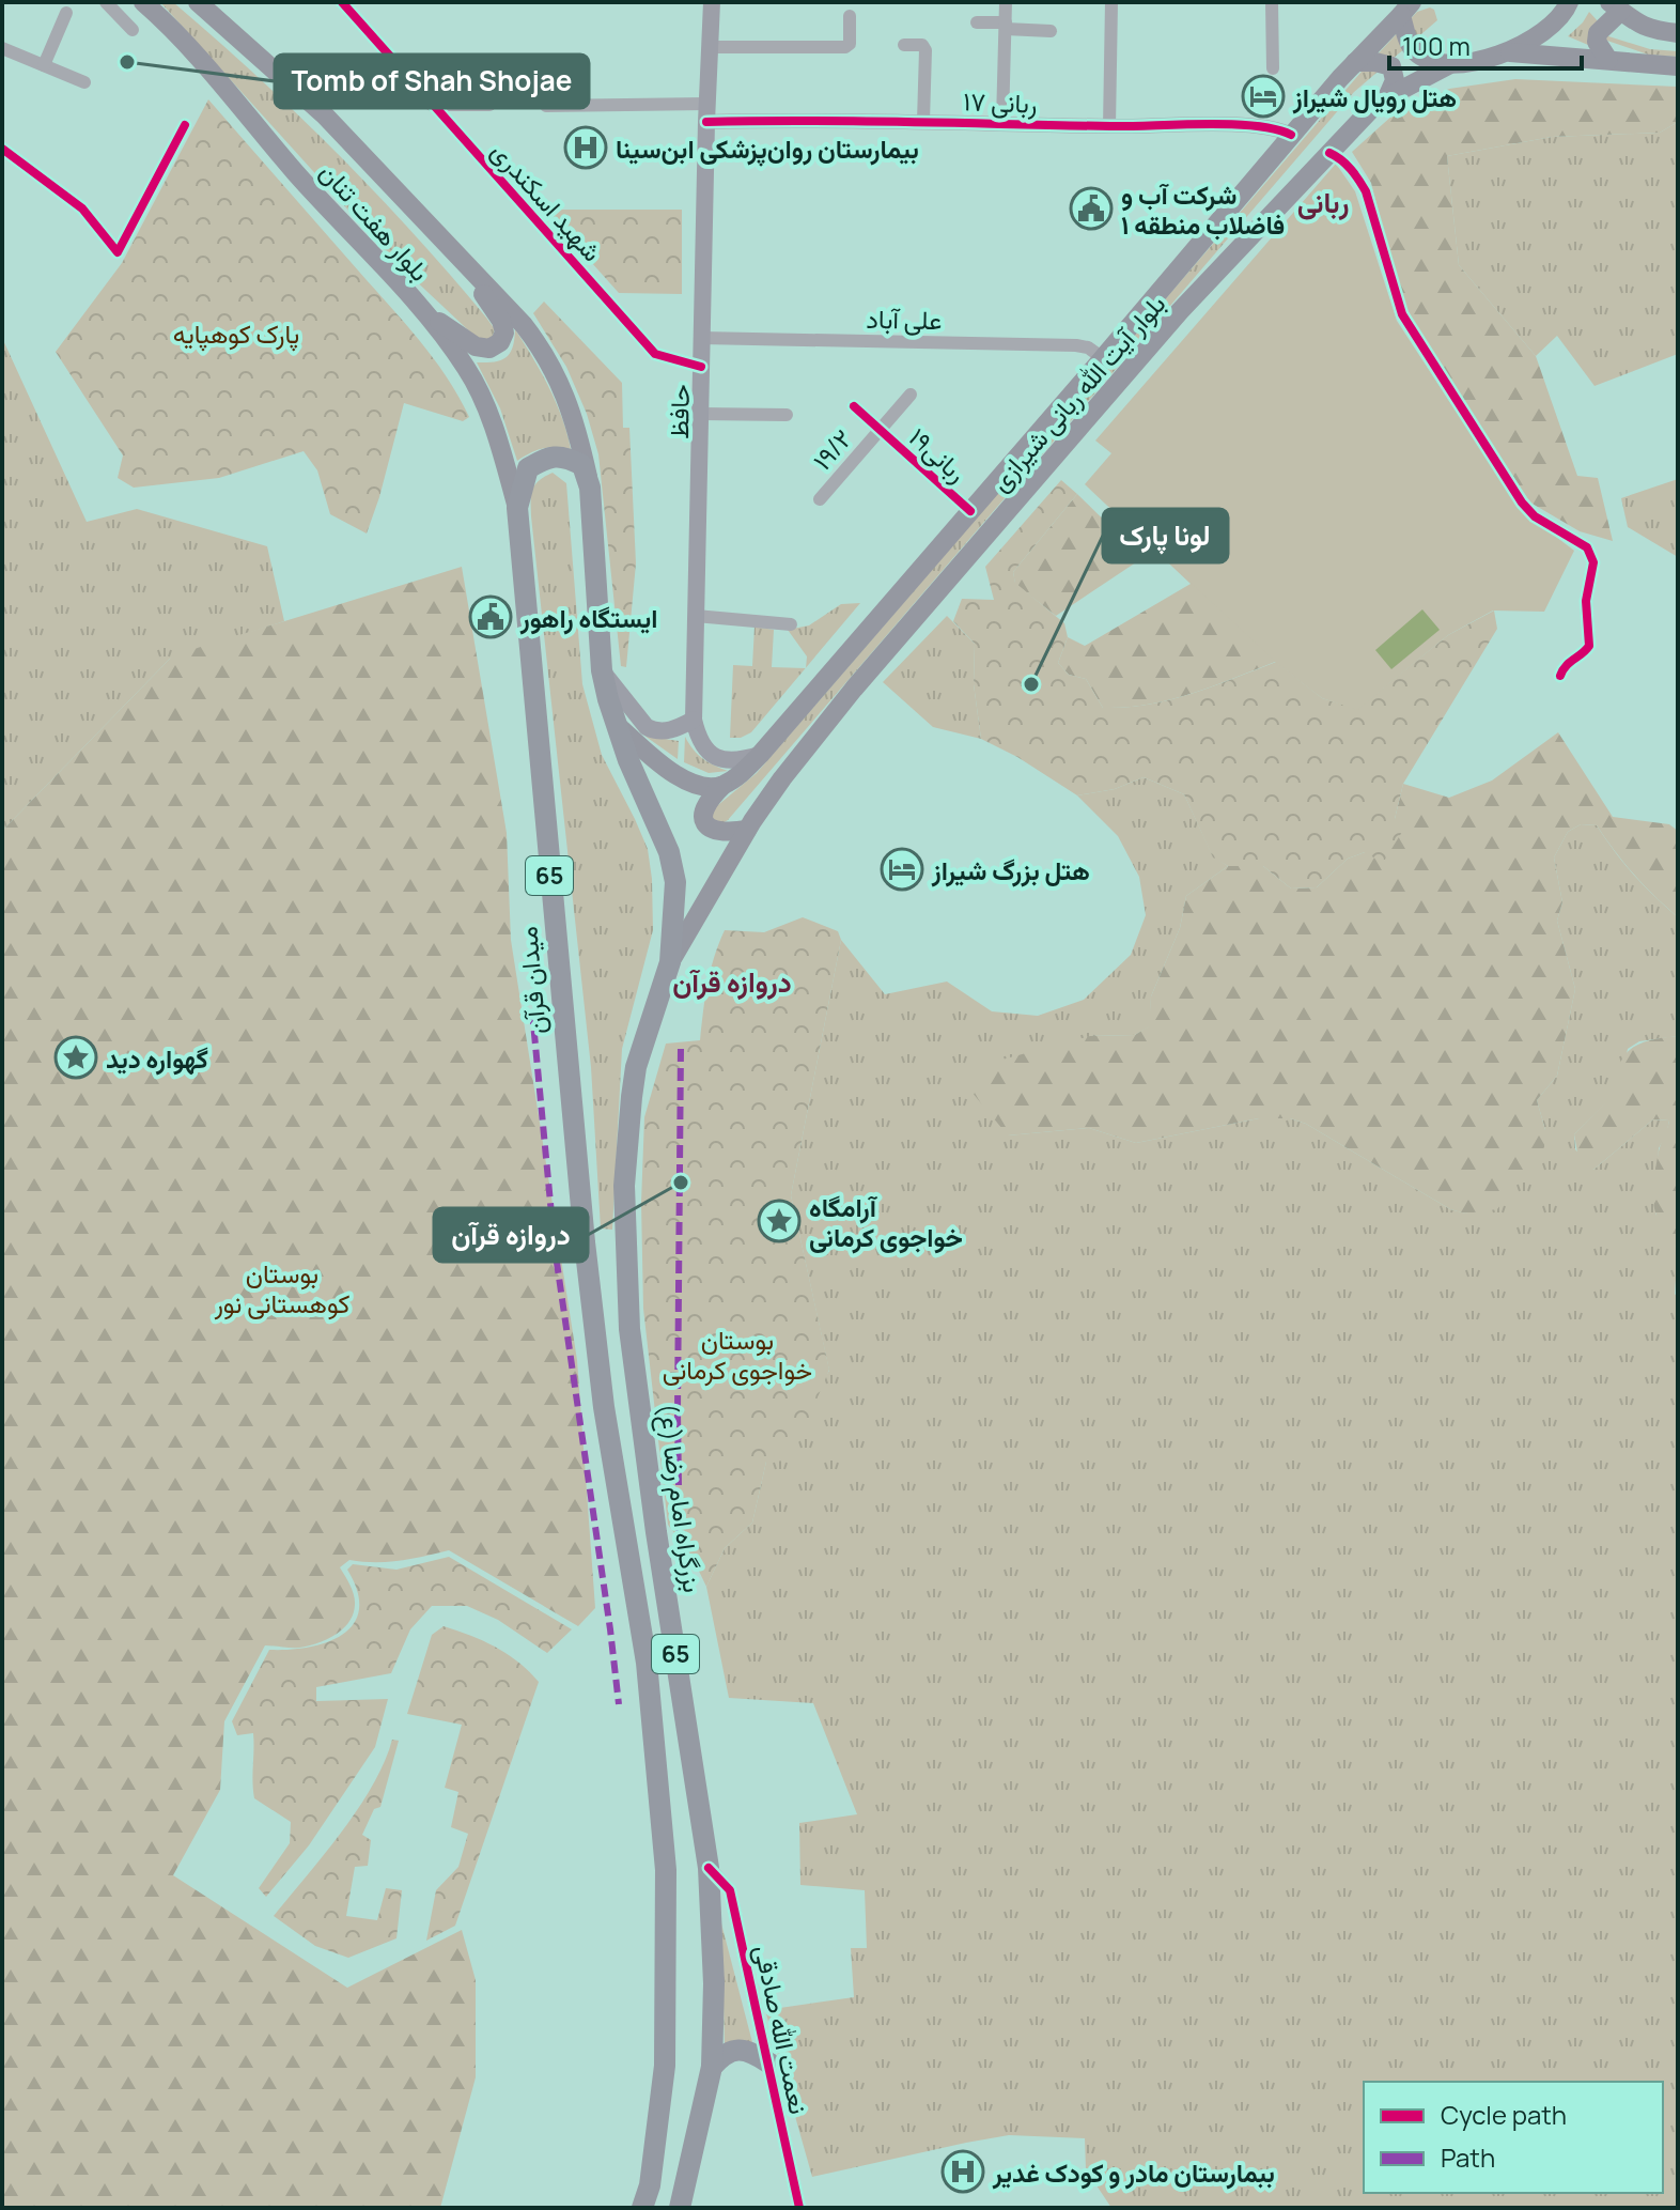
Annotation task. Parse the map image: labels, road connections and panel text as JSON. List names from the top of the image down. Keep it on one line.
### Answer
{"streets":{"highway":["65","میدان قرآن","بزرگراه امام رضا (ع)"],"main road":["بلوار هفت تنان","بلوار آیت الله ربانی شیرازی","حافظ"],"street":["ربانی ۱۷","شهید اسکندری","علی آباد","۱۹/۲","ربانی۱۹","نعمت الله صادقی"]},"crossings":[["ربانی ۱۷","بلوار آیت الله ربانی شیرازی"],["ربانی ۱۷","حافظ"],["شهید اسکندری","حافظ"],["بلوار هفت تنان","65"],["بلوار هفت تنان","میدان قرآن"],["علی آباد","بلوار آیت الله ربانی شیرازی"],["علی آباد","حافظ"],["بلوار آیت الله ربانی شیرازی","ربانی۱۹"],["بلوار آیت الله ربانی شیرازی","65"],["بلوار آیت الله ربانی شیرازی","بزرگراه امام رضا (ع)"],["۱۹/۲","ربانی۱۹"],["65","میدان قرآن"],["65","بزرگراه امام رضا (ع)"],["بزرگراه امام رضا (ع)","نعمت الله صادقی"]],"districts":["ربانی","دروازه قرآن"],"parks":["پارک کوهپایه","بوستان کوهستانی نور","بوستان خواجوی کرمانی"],"places":{"other":["Tomb of Shah Shojae","لونا پارک","دروازه قرآن"],"hotel":["هتل رویال شیراز","هتل بزرگ شیراز"],"hospital":["بیمارستان روان‌پزشکی ابن‌سینا","ببمارستان مادر و کودک غدیر"],"public building":["شرکت آب و فاضلاب منطقه ۱","ایستگاه راهور"],"place":["گهواره دید","آرامگاه خواجوی کرمانی"]},"legend":["Cycle path","Path"],"scale_bar":"100 m"}
